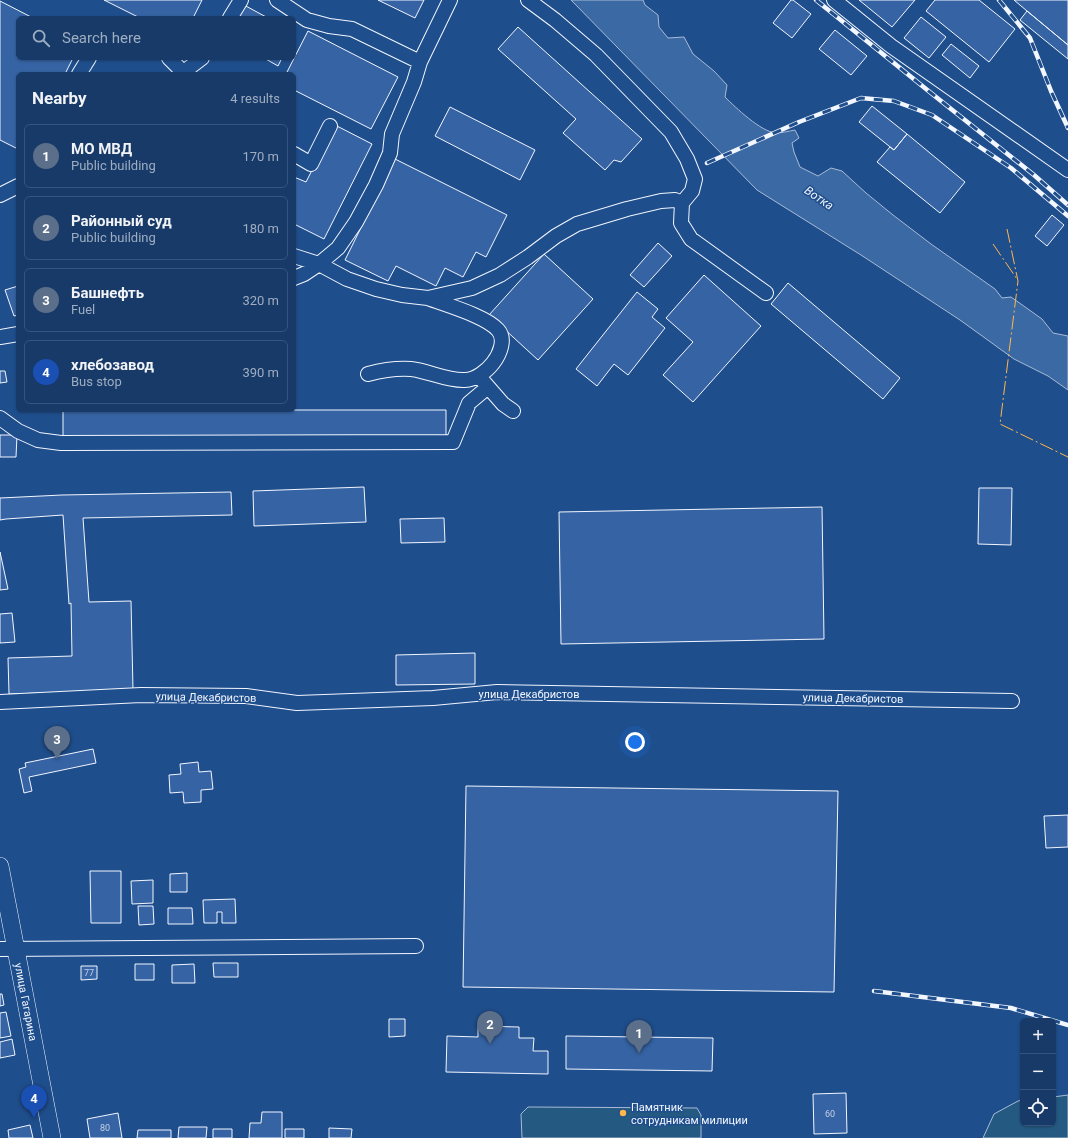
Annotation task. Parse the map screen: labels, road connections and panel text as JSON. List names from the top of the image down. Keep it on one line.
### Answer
{"streets":{"main road":["улица Гагарина"],"street":["улица Декабристов"]},"water":["Вотка"],"places":["Памятник сотрудникам милиции"],"house_numbers":["77","60","80"],"page":{"search":"Search here","heading":["Nearby","4 results"],"list":[{"mark":"1","name":"МО МВД","note":"Public building","value":"170 m"},{"mark":"2","name":"Районный суд","note":"Public building","value":"180 m"},{"mark":"3","name":"Башнефть","note":"Fuel","value":"320 m"},{"mark":"4","name":"хлебозавод","note":"Bus stop","value":"390 m"}],"pins":["3","2","1","4"],"map_buttons":["+","−"]}}
